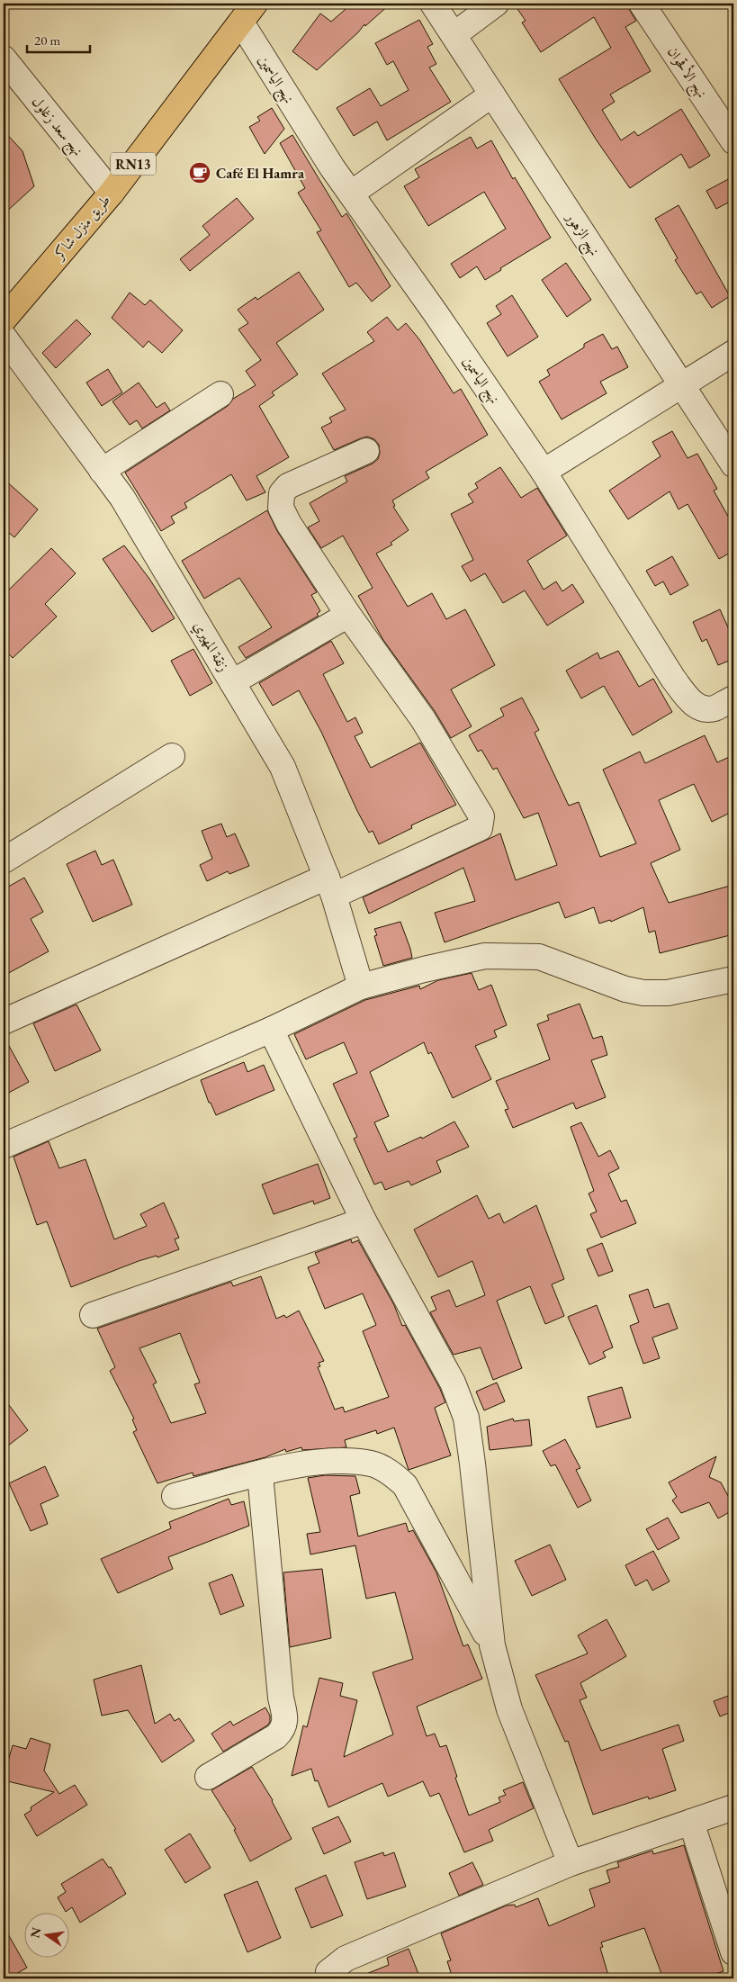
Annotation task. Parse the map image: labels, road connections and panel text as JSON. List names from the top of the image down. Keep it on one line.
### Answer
{"streets":{"main road":["RN13","طريق منزل شاكر"],"street":["نهج الأقحوان","نهج الياسمين","نهج سعد زغلول","نهج الزهور","زنقة المهيري"]},"crossings":[["نهج الياسمين","طريق منزل شاكر"],["نهج سعد زغلول","طريق منزل شاكر"]],"places":{"cafe":["Café El Hamra"]},"scale_bar":"20 m","north":"left"}
